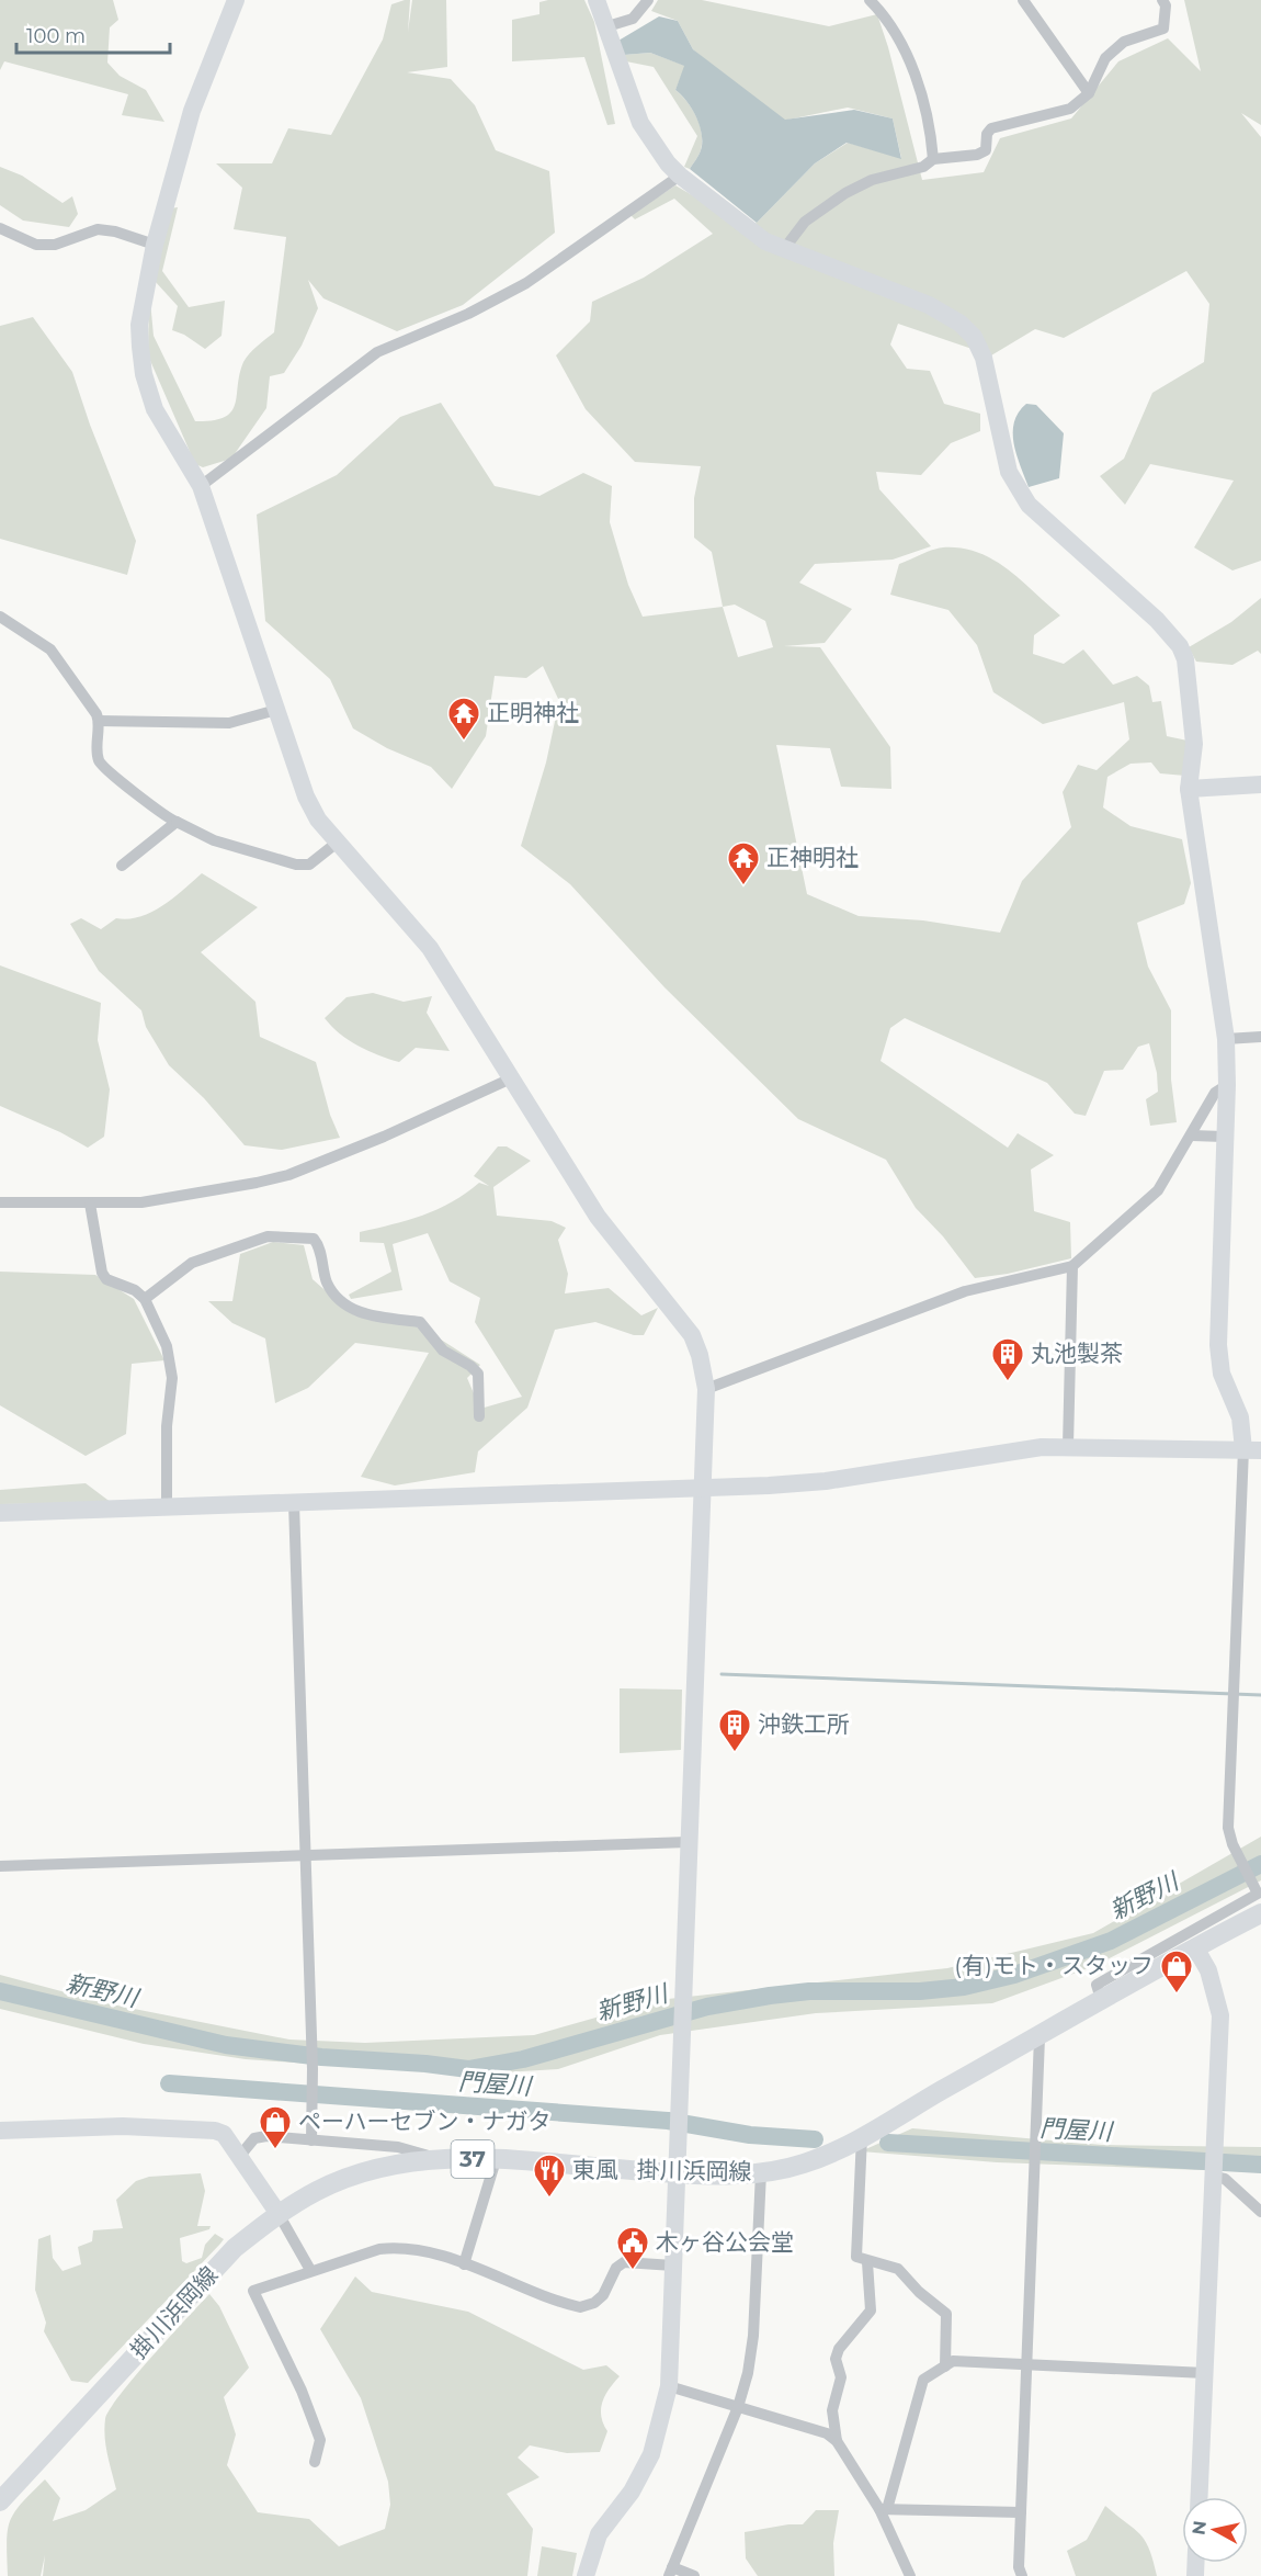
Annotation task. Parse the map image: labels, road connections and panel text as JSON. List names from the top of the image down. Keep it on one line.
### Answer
{"streets":{"main road":["37","掛川浜岡線"]},"water":["新野川","門屋川"],"places":{"temple":["正明神社","正神明社"],"building":["丸池製茶","沖鉄工所"],"shop":["(有)モト・スタッフ","ペーハーセブン・ナガタ"],"restaurant":["東風"],"public building":["木ヶ谷公会堂"]},"scale_bar":"100 m","north":"left"}
